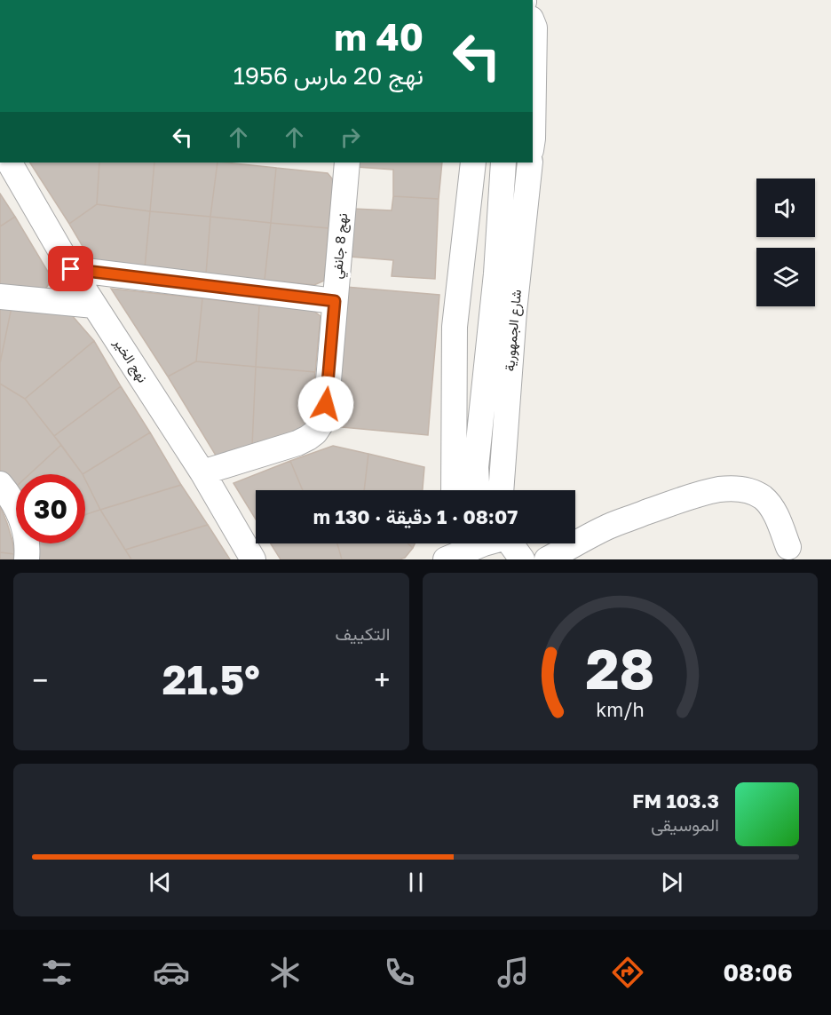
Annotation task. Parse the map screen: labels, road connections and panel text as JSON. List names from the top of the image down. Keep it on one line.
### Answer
{"streets":{"street":["نهج 8 جانفي","شارع الجمهورية","نهج الخير"]},"crossings":[["نهج 8 جانفي","نهج الخير"]],"page":{"turn":["40 m","نهج 20 مارس 1956"],"limit":"30","trip":"08:07 · 1 دقيقة · 130 m","tile":"التكييف","heat":["−","21.5°","+"],"song":["103.3 FM","الموسيقى"],"tabs":"08:06","gauge":["28","km/h"]}}
